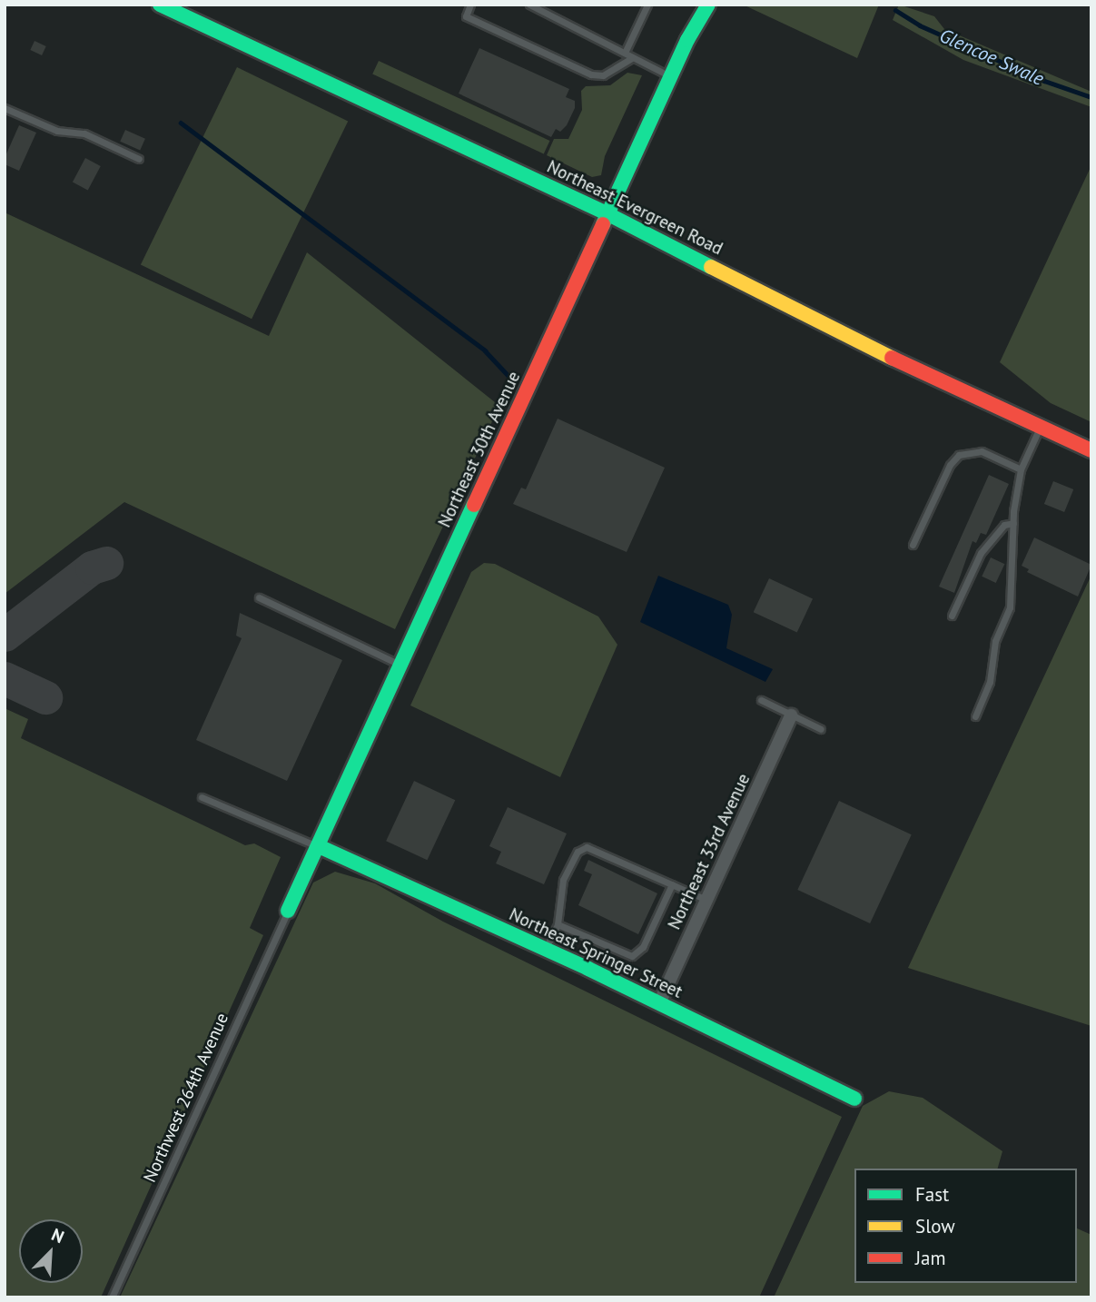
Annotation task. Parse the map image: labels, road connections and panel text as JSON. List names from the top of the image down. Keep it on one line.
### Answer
{"streets":{"street":["Northeast Evergreen Road","Northeast 30th Avenue","Northeast 33rd Avenue","Northeast Springer Street"],"lane":["Northwest 264th Avenue"]},"crossings":[["Northeast Evergreen Road","Northeast 30th Avenue"],["Northeast 30th Avenue","Northeast Springer Street"],["Northeast 30th Avenue","Northwest 264th Avenue"],["Northeast 33rd Avenue","Northeast Springer Street"]],"water":["Glencoe Swale"],"legend":["Fast","Slow","Jam"],"north":"top right"}
